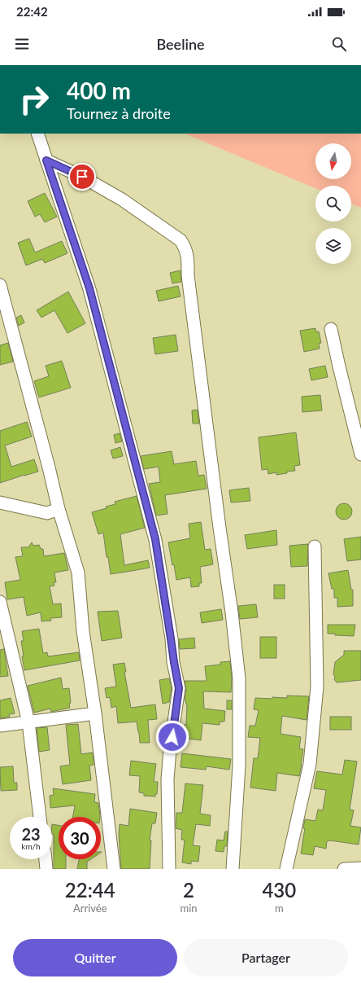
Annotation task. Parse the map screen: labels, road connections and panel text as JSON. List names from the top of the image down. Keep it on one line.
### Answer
{"north":"bottom","page":{"status":"22:42","header":"Beeline","turn":["400 m","Tournez à droite"],"speed":"23 km/h","limit":"30","eta":["22:44","Arrivée","2","min","430","m"],"buttons":["Quitter","Partager"]}}
